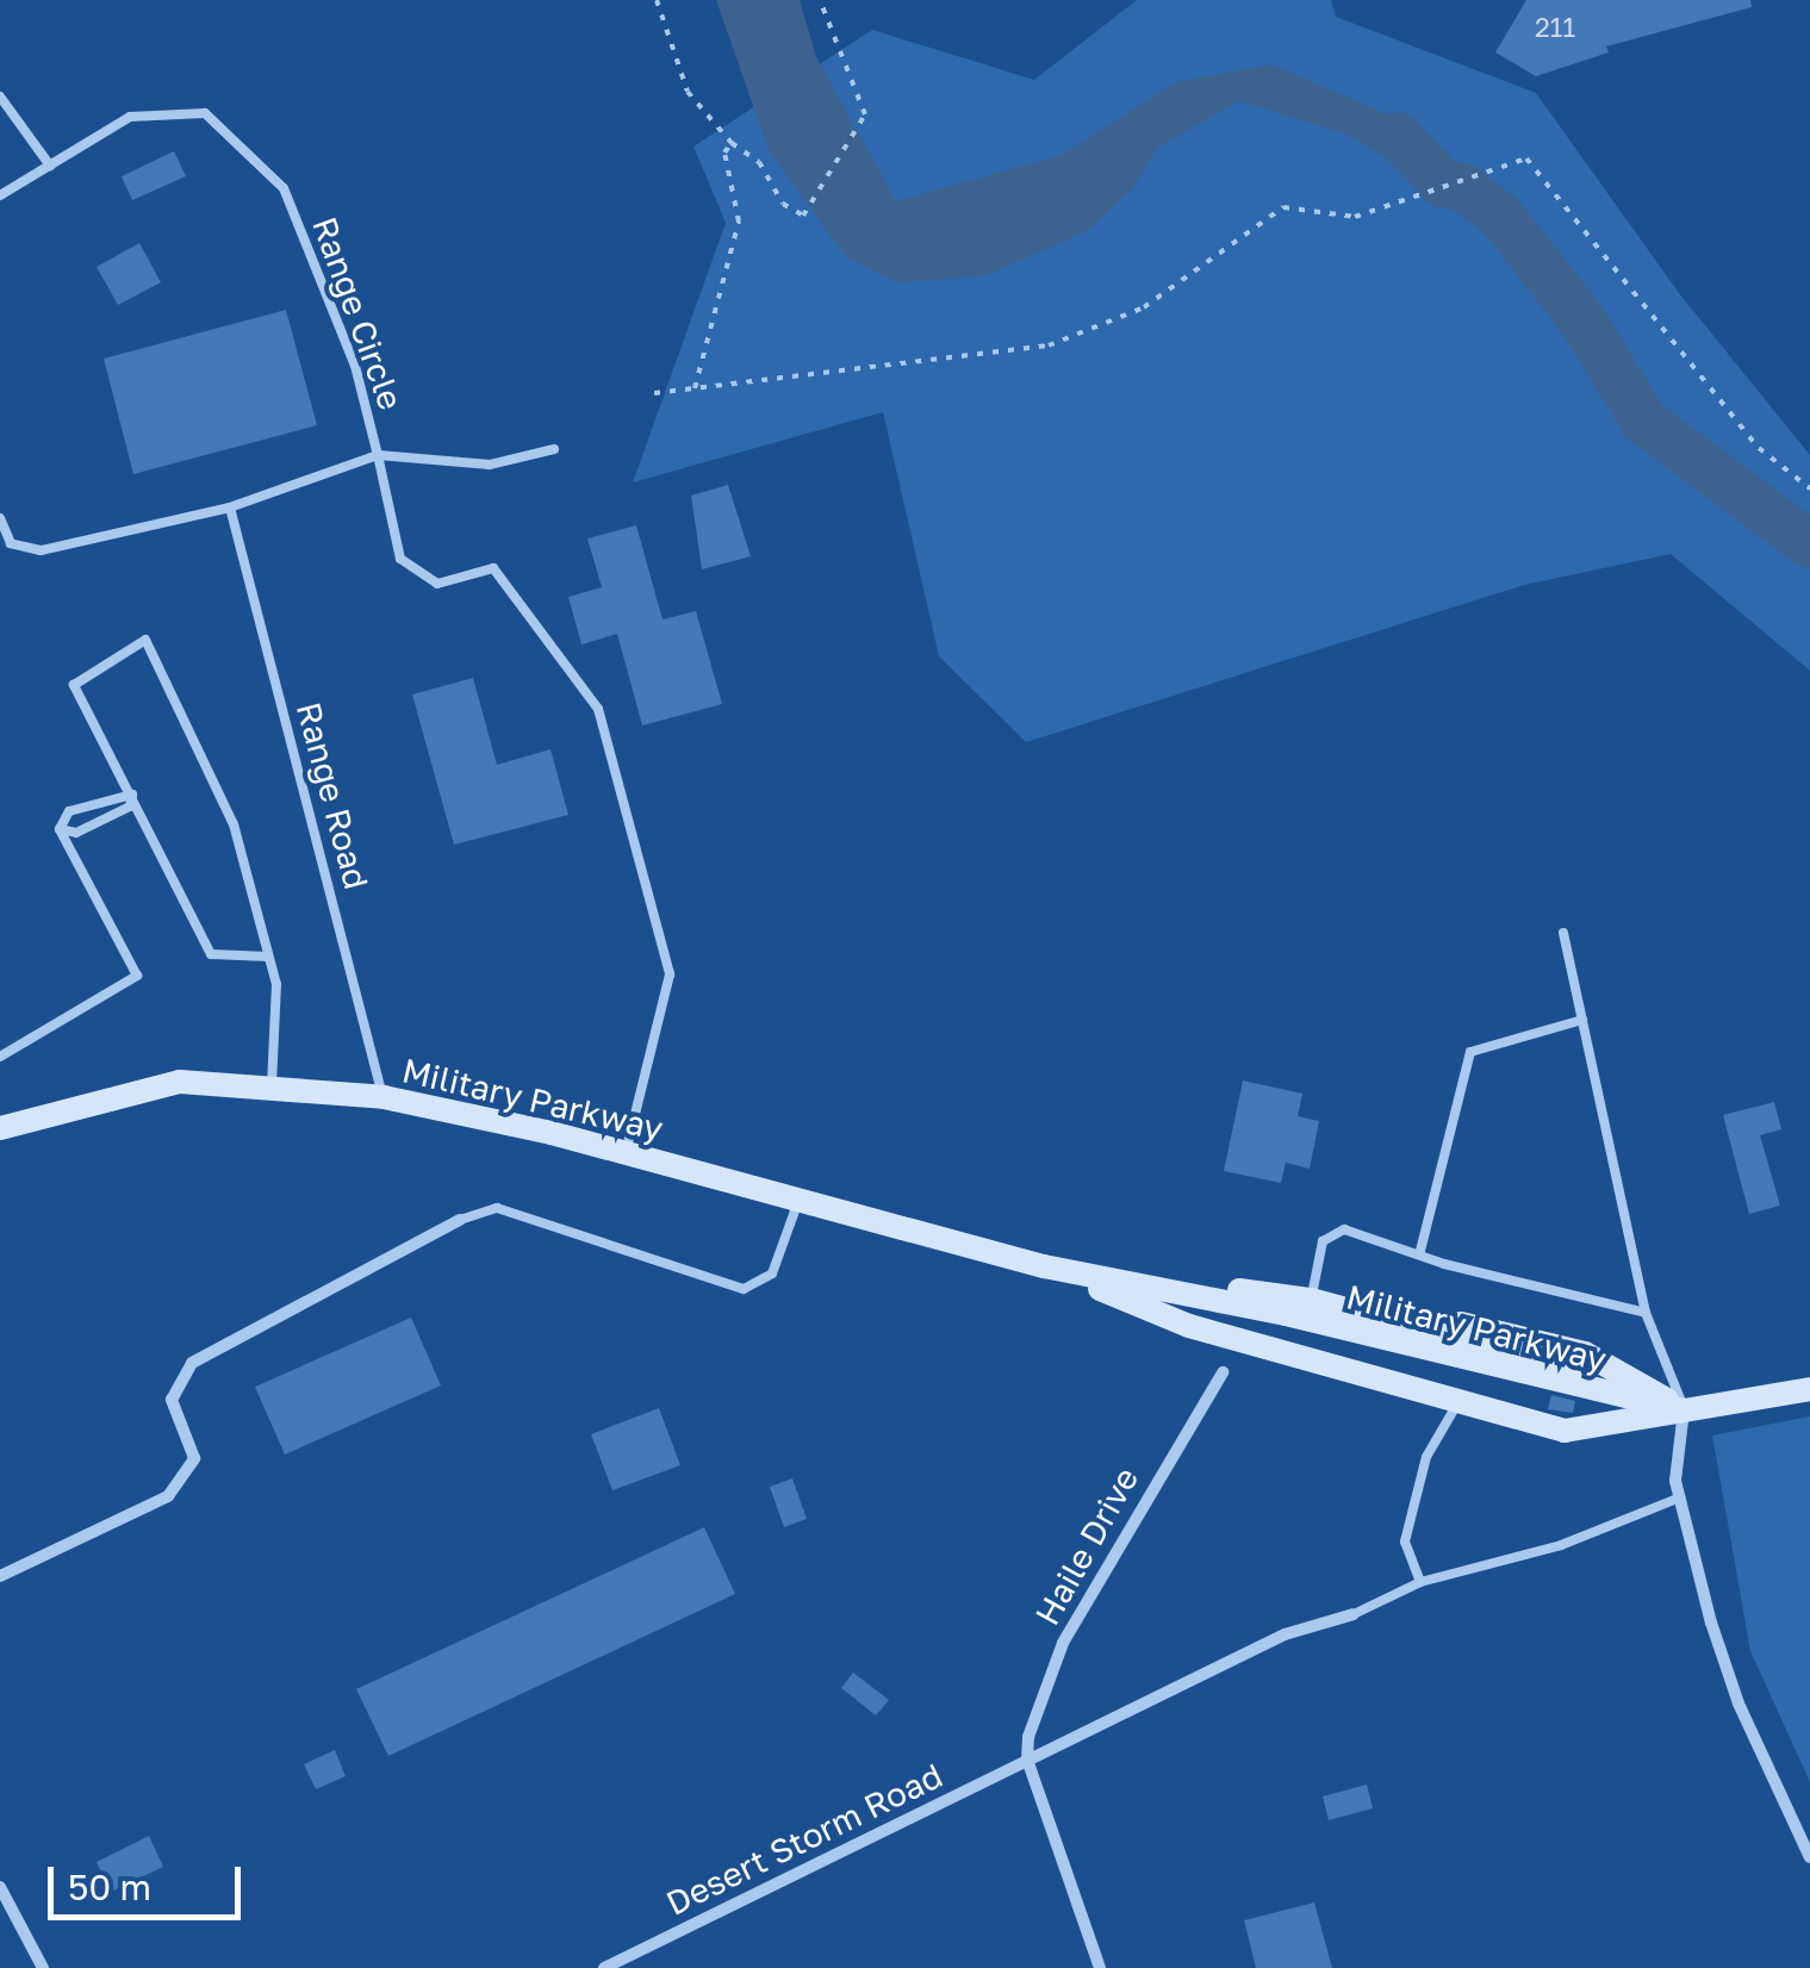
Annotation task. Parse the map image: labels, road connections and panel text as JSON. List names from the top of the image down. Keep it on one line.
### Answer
{"streets":{"street":["Military Parkway","Haile Drive","Desert Storm Road"],"lane":["Range Circle","Range Road"]},"crossings":[["Range Circle","Range Road"],["Range Road","Military Parkway"],["Haile Drive","Desert Storm Road"]],"house_numbers":["211"],"scale_bar":"50 m"}
